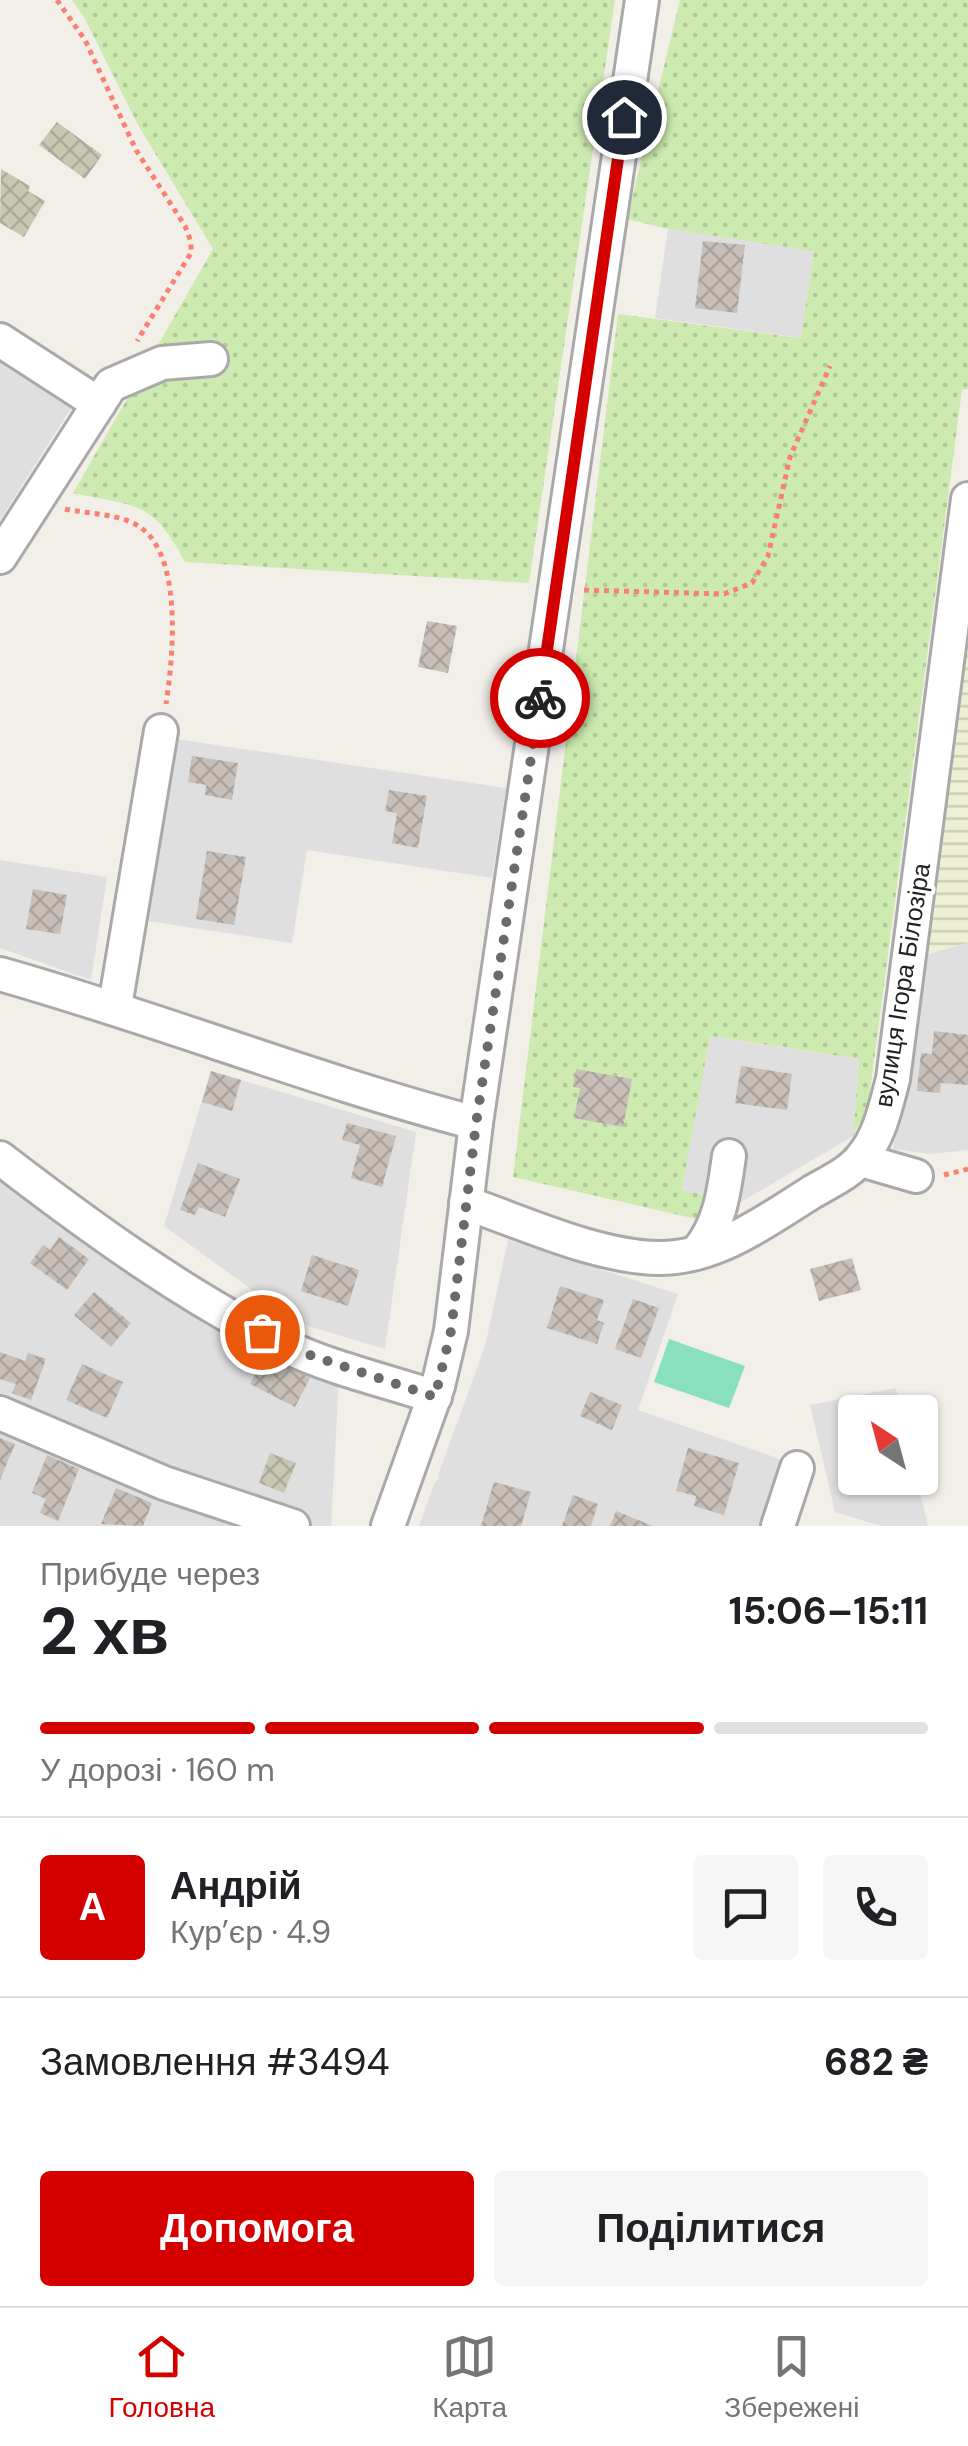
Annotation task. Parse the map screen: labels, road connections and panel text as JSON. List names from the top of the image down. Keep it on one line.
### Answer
{"streets":{"street":["вулиця Ігора Білозіра"]},"north":"top left","page":{"heading":["2 хв","Прибуде через","15:06–15:11"],"panel":["Андрій","Кур’єр · 4.9","Замовлення #3494","682 ₴"],"bar":"У дорозі · 160 m","round":"А","buttons":["Допомога","Поділитися"],"tabs":["Головна","Карта","Збережені"]}}
